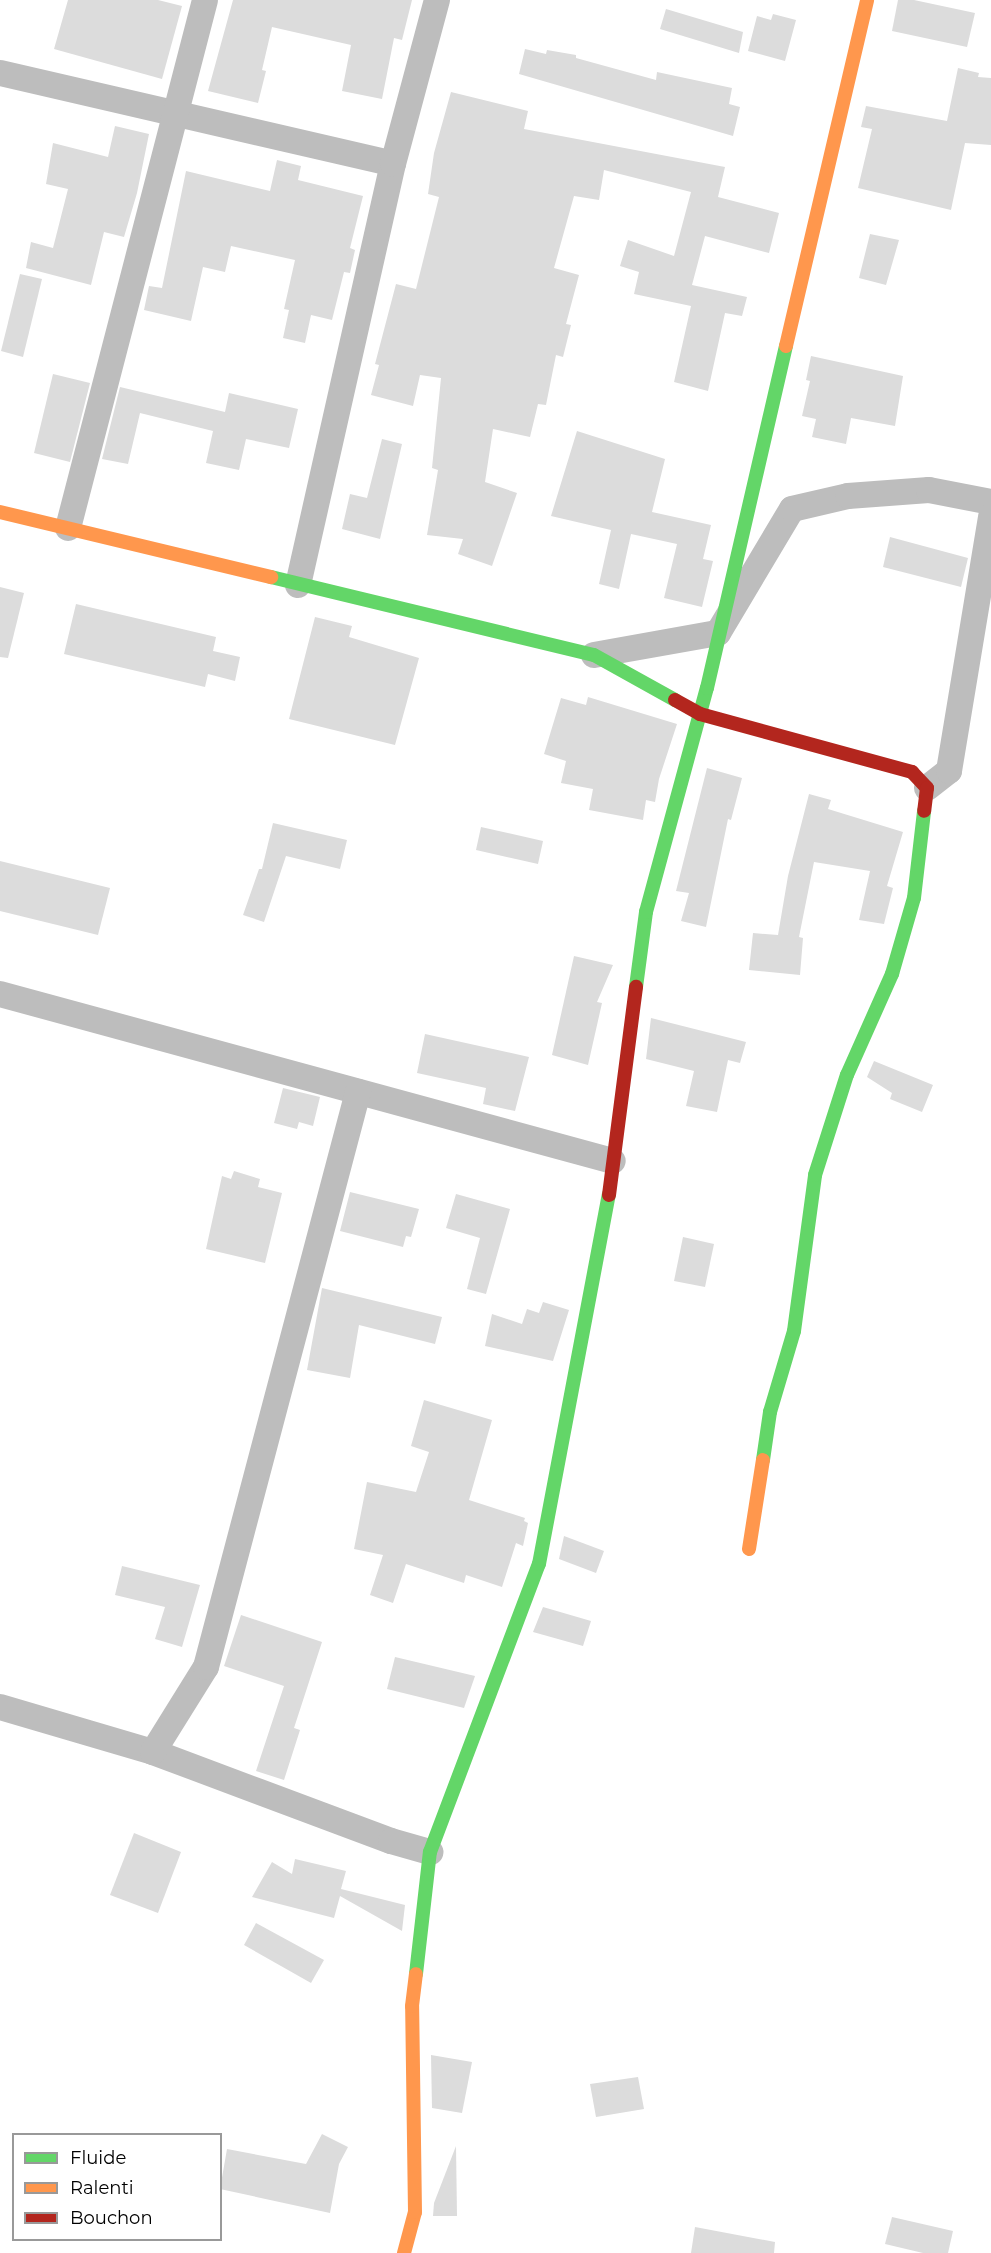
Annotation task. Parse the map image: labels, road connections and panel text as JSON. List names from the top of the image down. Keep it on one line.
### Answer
{"legend":["Fluide","Ralenti","Bouchon"]}
